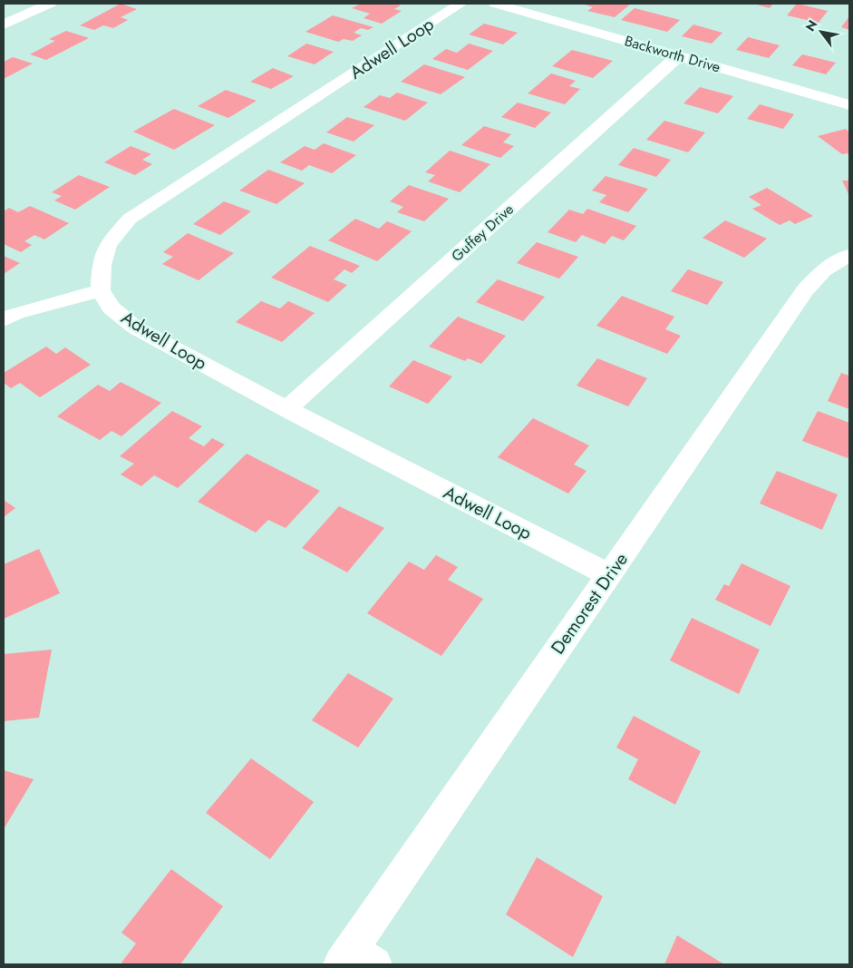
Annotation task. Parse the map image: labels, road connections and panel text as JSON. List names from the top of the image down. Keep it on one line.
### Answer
{"streets":{"street":["Adwell Loop","Backworth Drive","Guffey Drive","Demorest Drive"]},"crossings":[["Adwell Loop","Guffey Drive"],["Adwell Loop","Demorest Drive"],["Backworth Drive","Guffey Drive"]],"north":"top left"}
